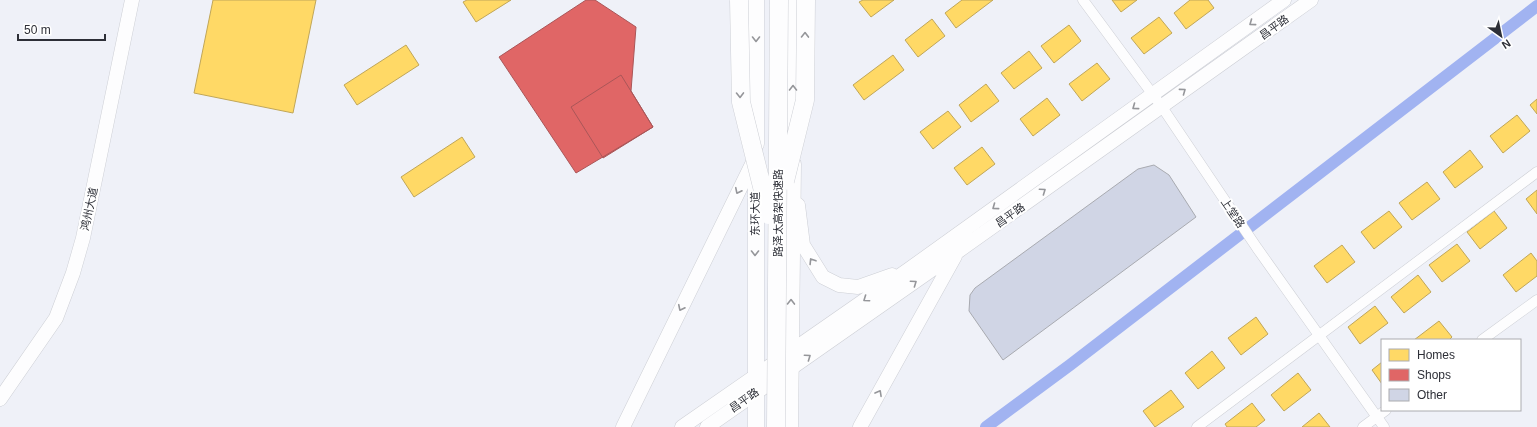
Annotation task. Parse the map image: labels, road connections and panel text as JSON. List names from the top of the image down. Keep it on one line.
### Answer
{"streets":{"highway":["路泽太高架快速路"],"main road":["昌平路","鸿州大道","东环大道"],"street":["上堂路"]},"crossings":[["昌平路","上堂路"],["昌平路","东环大道"]],"legend":["Homes","Shops","Other"],"scale_bar":"50 m","north":"bottom right"}
